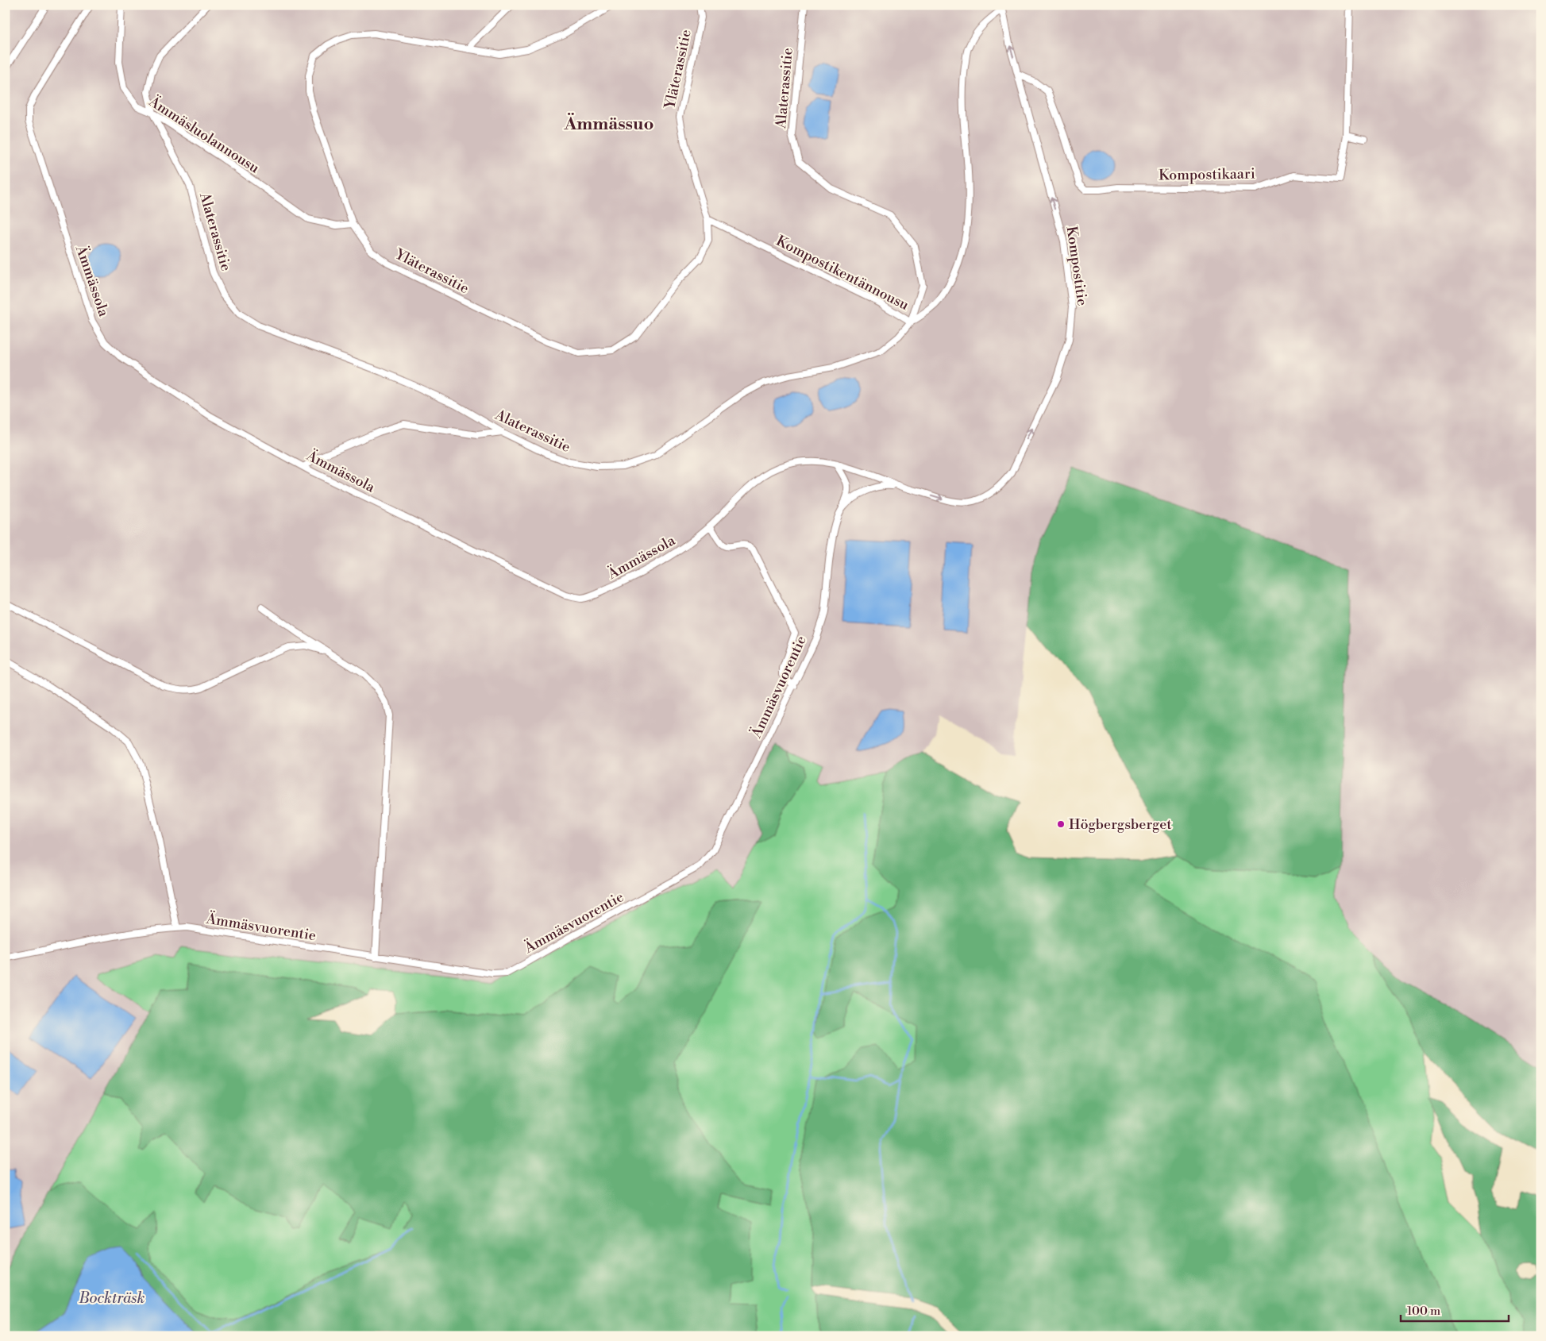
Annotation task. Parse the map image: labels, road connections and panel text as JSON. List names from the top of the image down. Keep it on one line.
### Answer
{"streets":{"street":["Yläterassitie","Alaterassitie","Ämmäsluolannousu","Kompostikaari","Kompostitie","Kompostikentännousu","Ämmässola","Ämmäsvuorentie"]},"crossings":[["Yläterassitie","Ämmäsluolannousu"],["Yläterassitie","Kompostikentännousu"],["Alaterassitie","Ämmäsluolannousu"],["Alaterassitie","Kompostikentännousu"],["Kompostikaari","Kompostitie"],["Kompostitie","Kompostikentännousu"],["Kompostitie","Ämmässola"],["Ämmässola","Ämmäsvuorentie"]],"one_way":["Kompostitie"],"districts":["Ämmässuo"],"water":["Bockträsk"],"places":["Högbergsberget"],"scale_bar":"100 m"}
